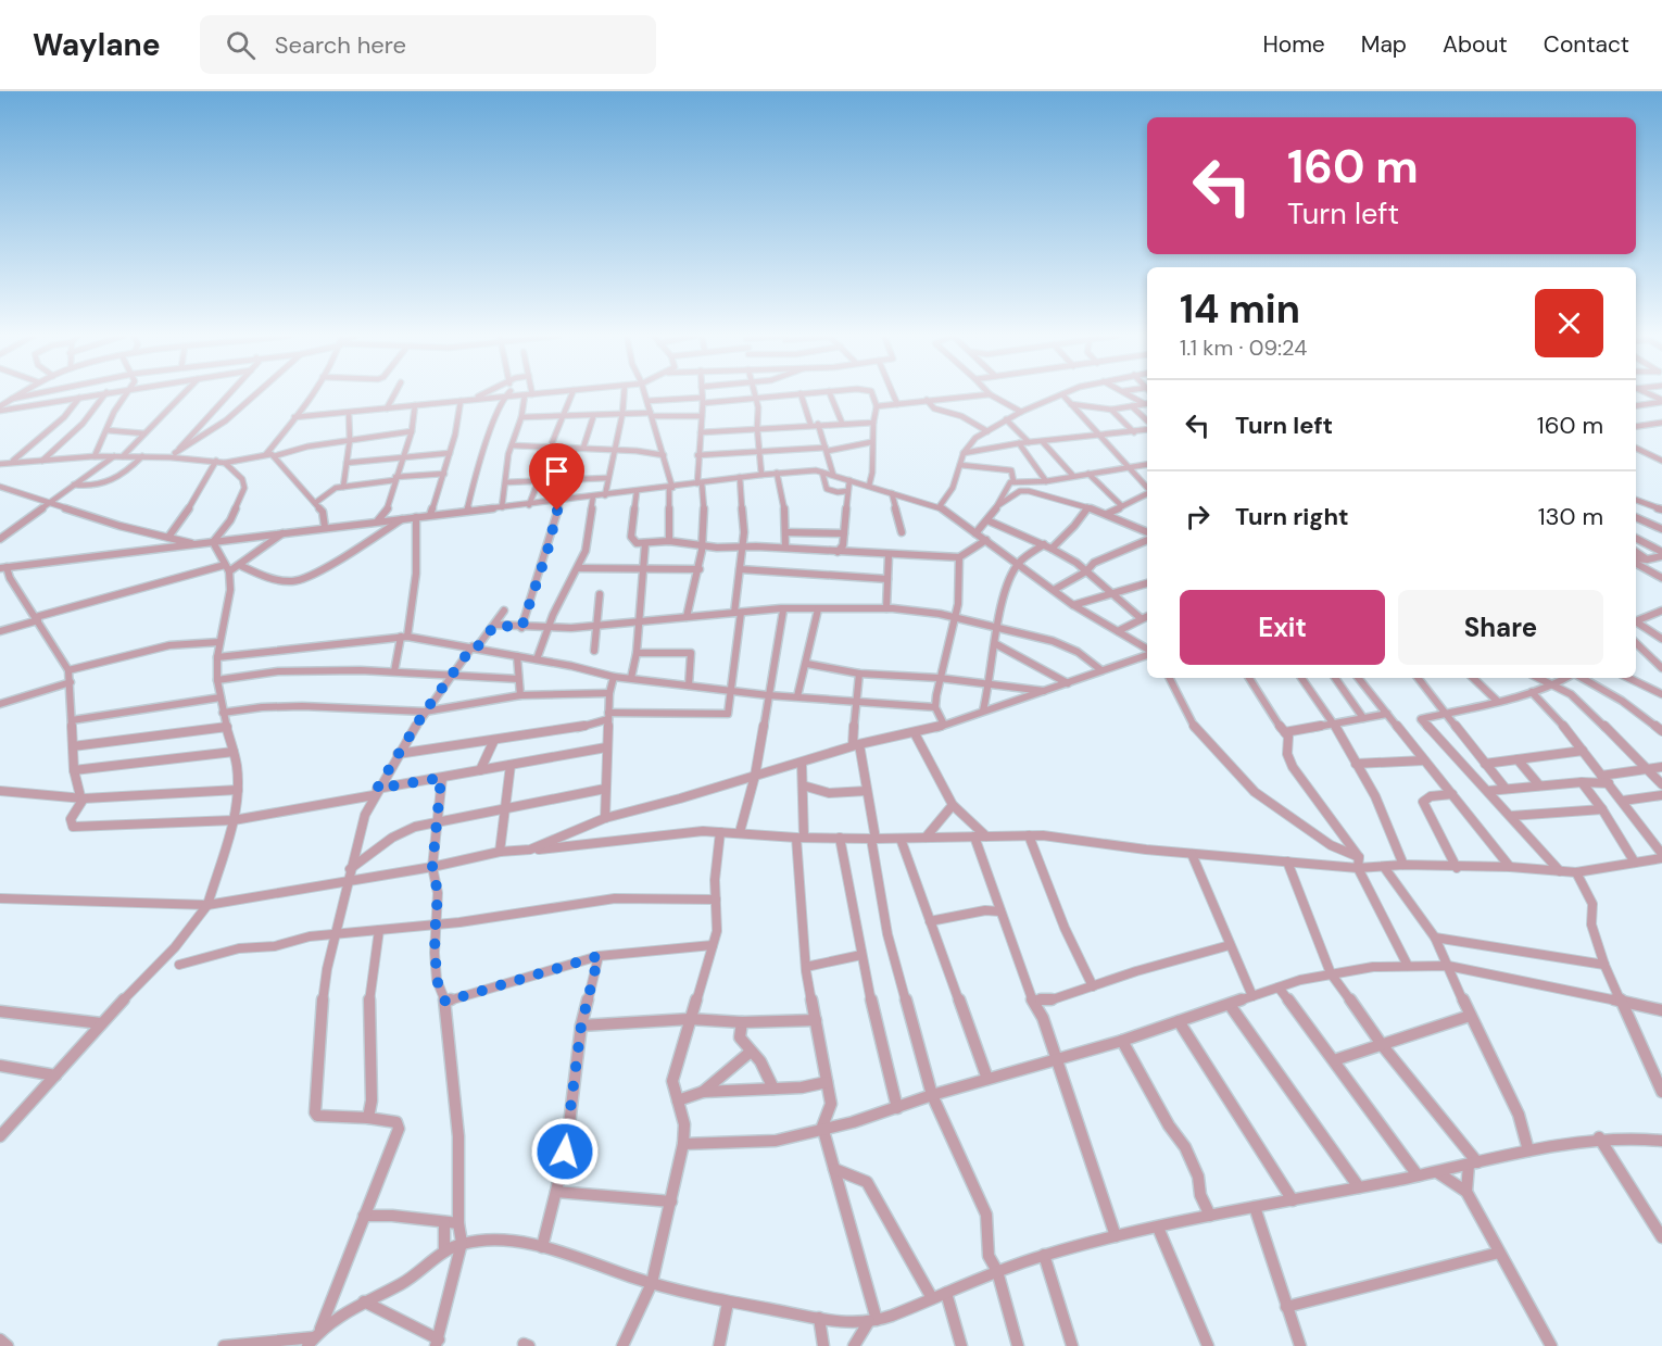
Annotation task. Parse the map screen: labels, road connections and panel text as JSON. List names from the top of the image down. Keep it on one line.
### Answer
{"page":{"header":"Waylane","search":"Search here","nav":["Home","Map","About","Contact"],"turn":["160 m","Turn left"],"heading":["14 min","1.1 km · 09:24"],"list":[{"name":"Turn left","value":"160 m"},{"name":"Turn right","value":"130 m"}],"buttons":["Exit","Share"]}}
